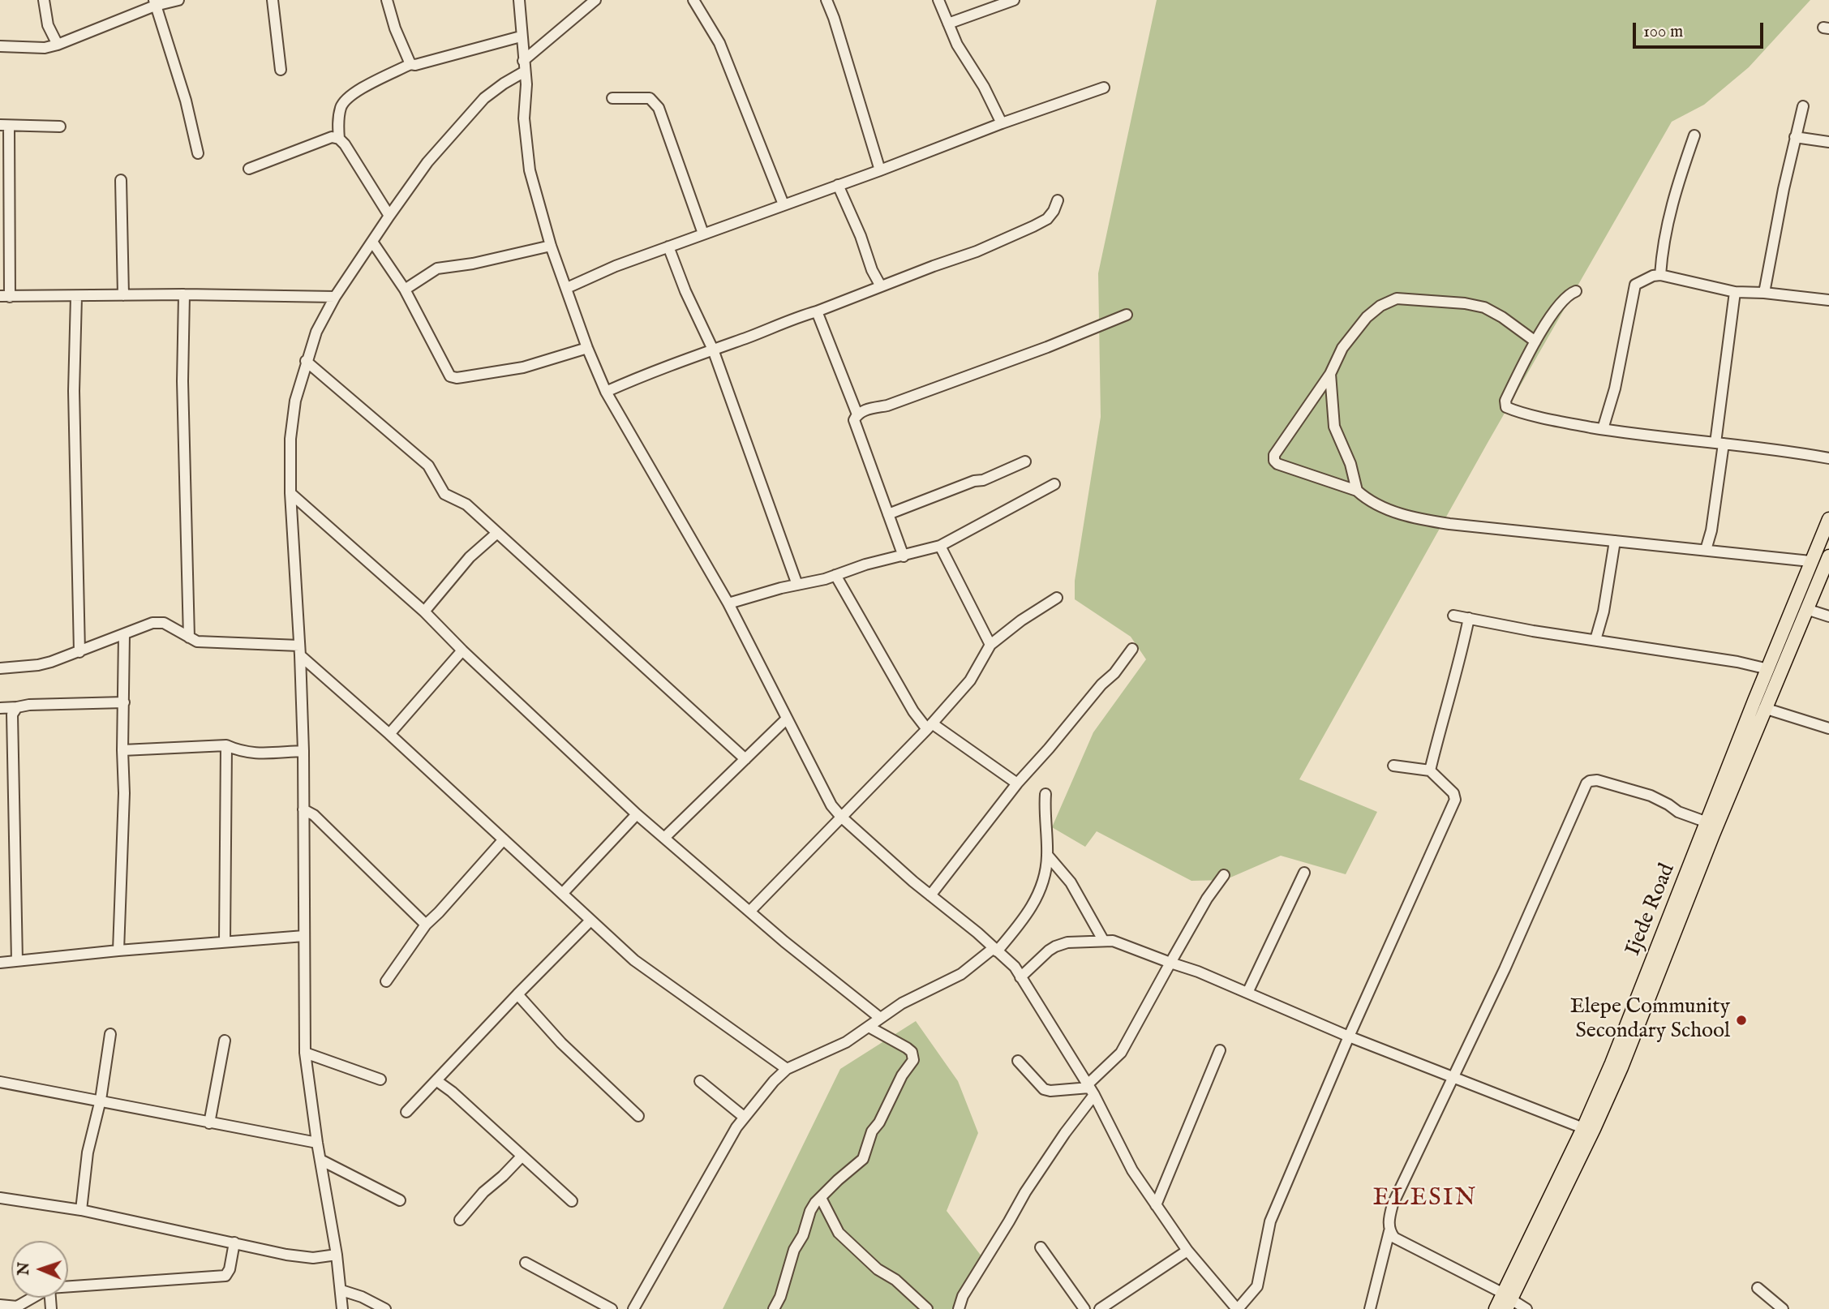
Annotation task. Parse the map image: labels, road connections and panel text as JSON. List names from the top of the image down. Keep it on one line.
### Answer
{"streets":{"main road":["Ijede Road"]},"districts":["ELESIN"],"places":["Elepe Community Secondary School"],"scale_bar":"100 m","north":"left"}
